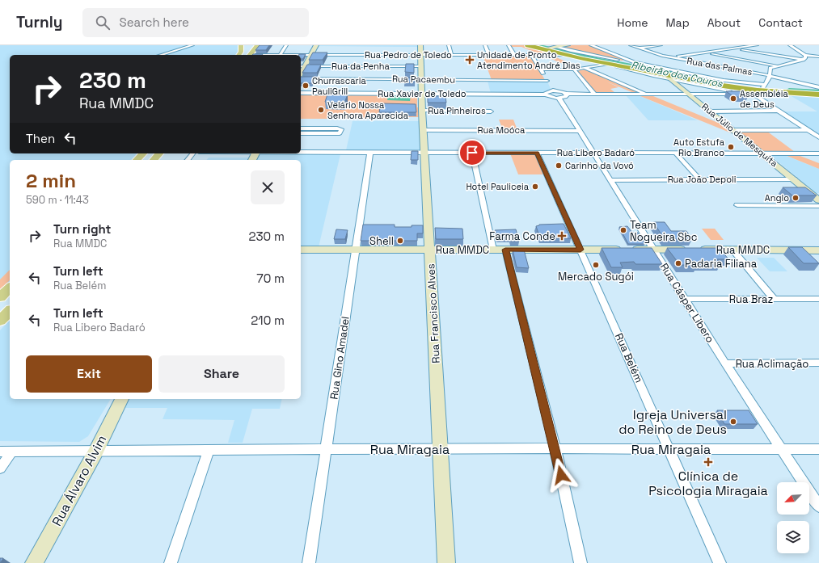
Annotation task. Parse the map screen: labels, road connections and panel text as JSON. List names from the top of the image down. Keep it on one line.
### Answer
{"streets":{"street":["Rua Pedro de Toledo","Rua da Penha","Rua das Palmas","Rua Pacaembu","Rua Xavier de Toledo","Rua Pinheiros","Rua Moóca","Rua Júlio de Mesquita","Rua Libero Badaró","Rua João Depoli","Rua MMDC","Rua Braz","Rua Cásper Libero","Rua Francisco Alves","Rua Gino Amadel","Rua Belém","Rua Aclimação","Rua Miragaia","Rua Álvaro Alvim"]},"crossings":[["Rua Pedro de Toledo","Rua Francisco Alves"],["Rua da Penha","Rua Francisco Alves"],["Rua Pacaembu","Rua Francisco Alves"],["Rua Xavier de Toledo","Rua Cásper Libero"],["Rua Xavier de Toledo","Rua Francisco Alves"],["Rua Pinheiros","Rua Francisco Alves"],["Rua Moóca","Rua Cásper Libero"],["Rua Moóca","Rua Francisco Alves"],["Rua Júlio de Mesquita","Rua Libero Badaró"],["Rua Júlio de Mesquita","Rua João Depoli"],["Rua Libero Badaró","Rua Cásper Libero"],["Rua Libero Badaró","Rua Francisco Alves"],["Rua Libero Badaró","Rua Gino Amadel"],["Rua Libero Badaró","Rua Belém"],["Rua João Depoli","Rua Cásper Libero"],["Rua MMDC","Rua Cásper Libero"],["Rua MMDC","Rua Francisco Alves"],["Rua MMDC","Rua Gino Amadel"],["Rua MMDC","Rua Belém"],["Rua Braz","Rua Cásper Libero"],["Rua Cásper Libero","Rua Aclimação"],["Rua Cásper Libero","Rua Miragaia"],["Rua Francisco Alves","Rua Miragaia"],["Rua Gino Amadel","Rua Miragaia"],["Rua Belém","Rua Miragaia"],["Rua Miragaia","Rua Álvaro Alvim"]],"water":["Ribeirão dos Couros"],"places":{"health":["Unidade de Pronto Atendimento André Dias","Farma Conde","Clínica de Psicologia Miragaia"],"other":["Churrascaria PauliGrill","Assembléia de Deus","Velário Nossa Senhora Aparecida","Auto Estufa Rio Branco","Carinho da Vovó","Hotel Pauliceia","Anglo","Team Nogueira Sbc","Shell","Padaria Filiana","Mercado Sugói","Igreja Universal do Reino de Deus"]},"north":"bottom left","page":{"header":"Turnly","search":"Search here","nav":["Home","Map","About","Contact"],"turn":["230 m","Rua MMDC"],"then":"Then","heading":["2 min","590 m · 11:43"],"list":[{"name":"Turn right","note":"Rua MMDC","value":"230 m"},{"name":"Turn left","note":"Rua Belém","value":"70 m"},{"name":"Turn left","note":"Rua Libero Badaró","value":"210 m"}],"buttons":["Exit","Share"]}}
